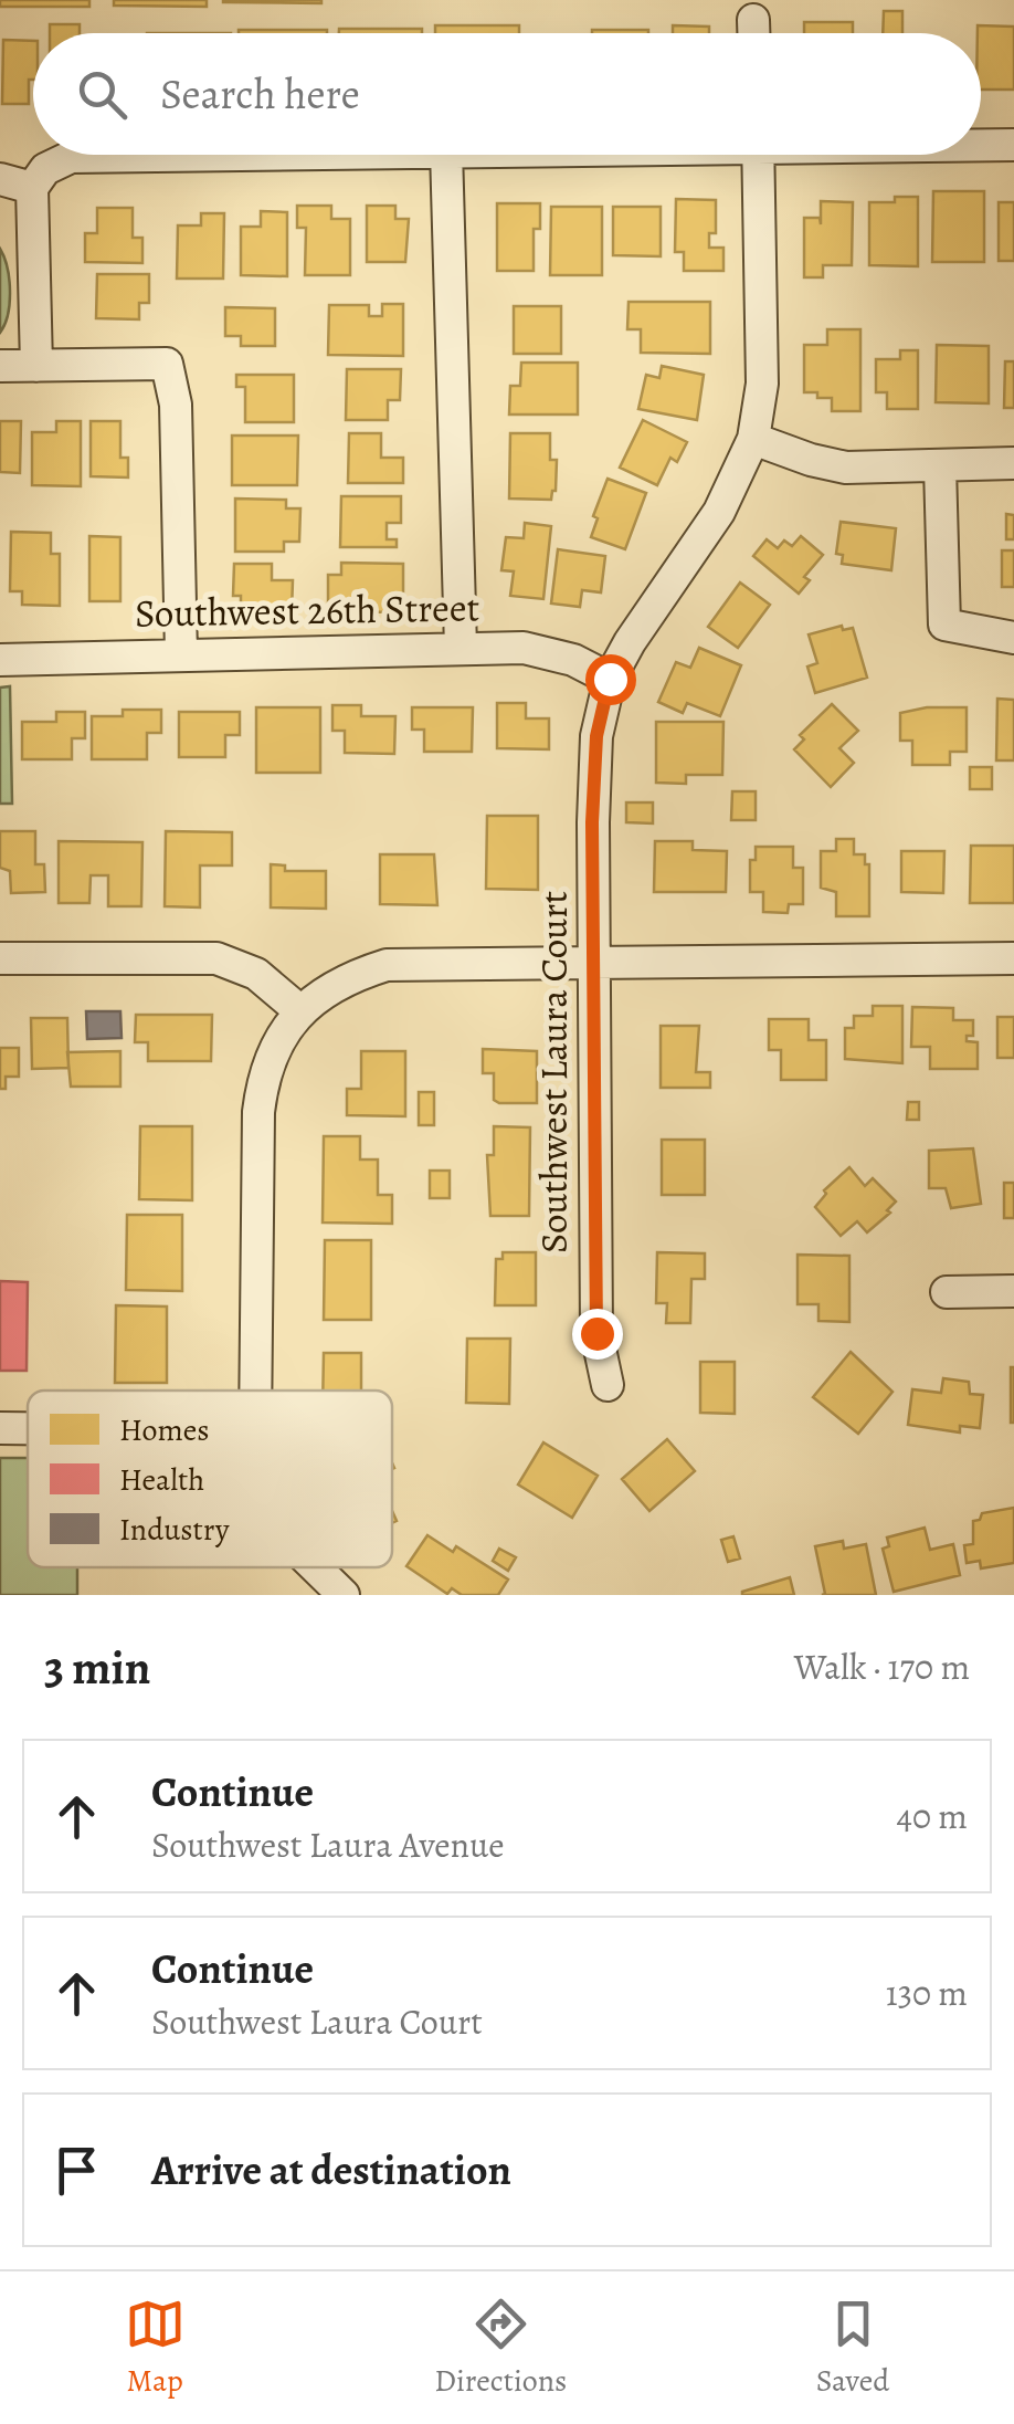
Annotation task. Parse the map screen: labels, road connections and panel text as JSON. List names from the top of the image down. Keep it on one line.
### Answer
{"streets":{"street":["Southwest 26th Street","Southwest Laura Court"]},"crossings":[["Southwest 26th Street","Southwest Laura Court"]],"legend":["Homes","Health","Industry"],"page":{"search":"Search here","heading":["3 min","Walk · 170 m"],"list":[["Continue","Southwest Laura Avenue","40 m"],["Continue","Southwest Laura Court","130 m"],"Arrive at destination"],"nav":["Map","Directions","Saved"]}}
